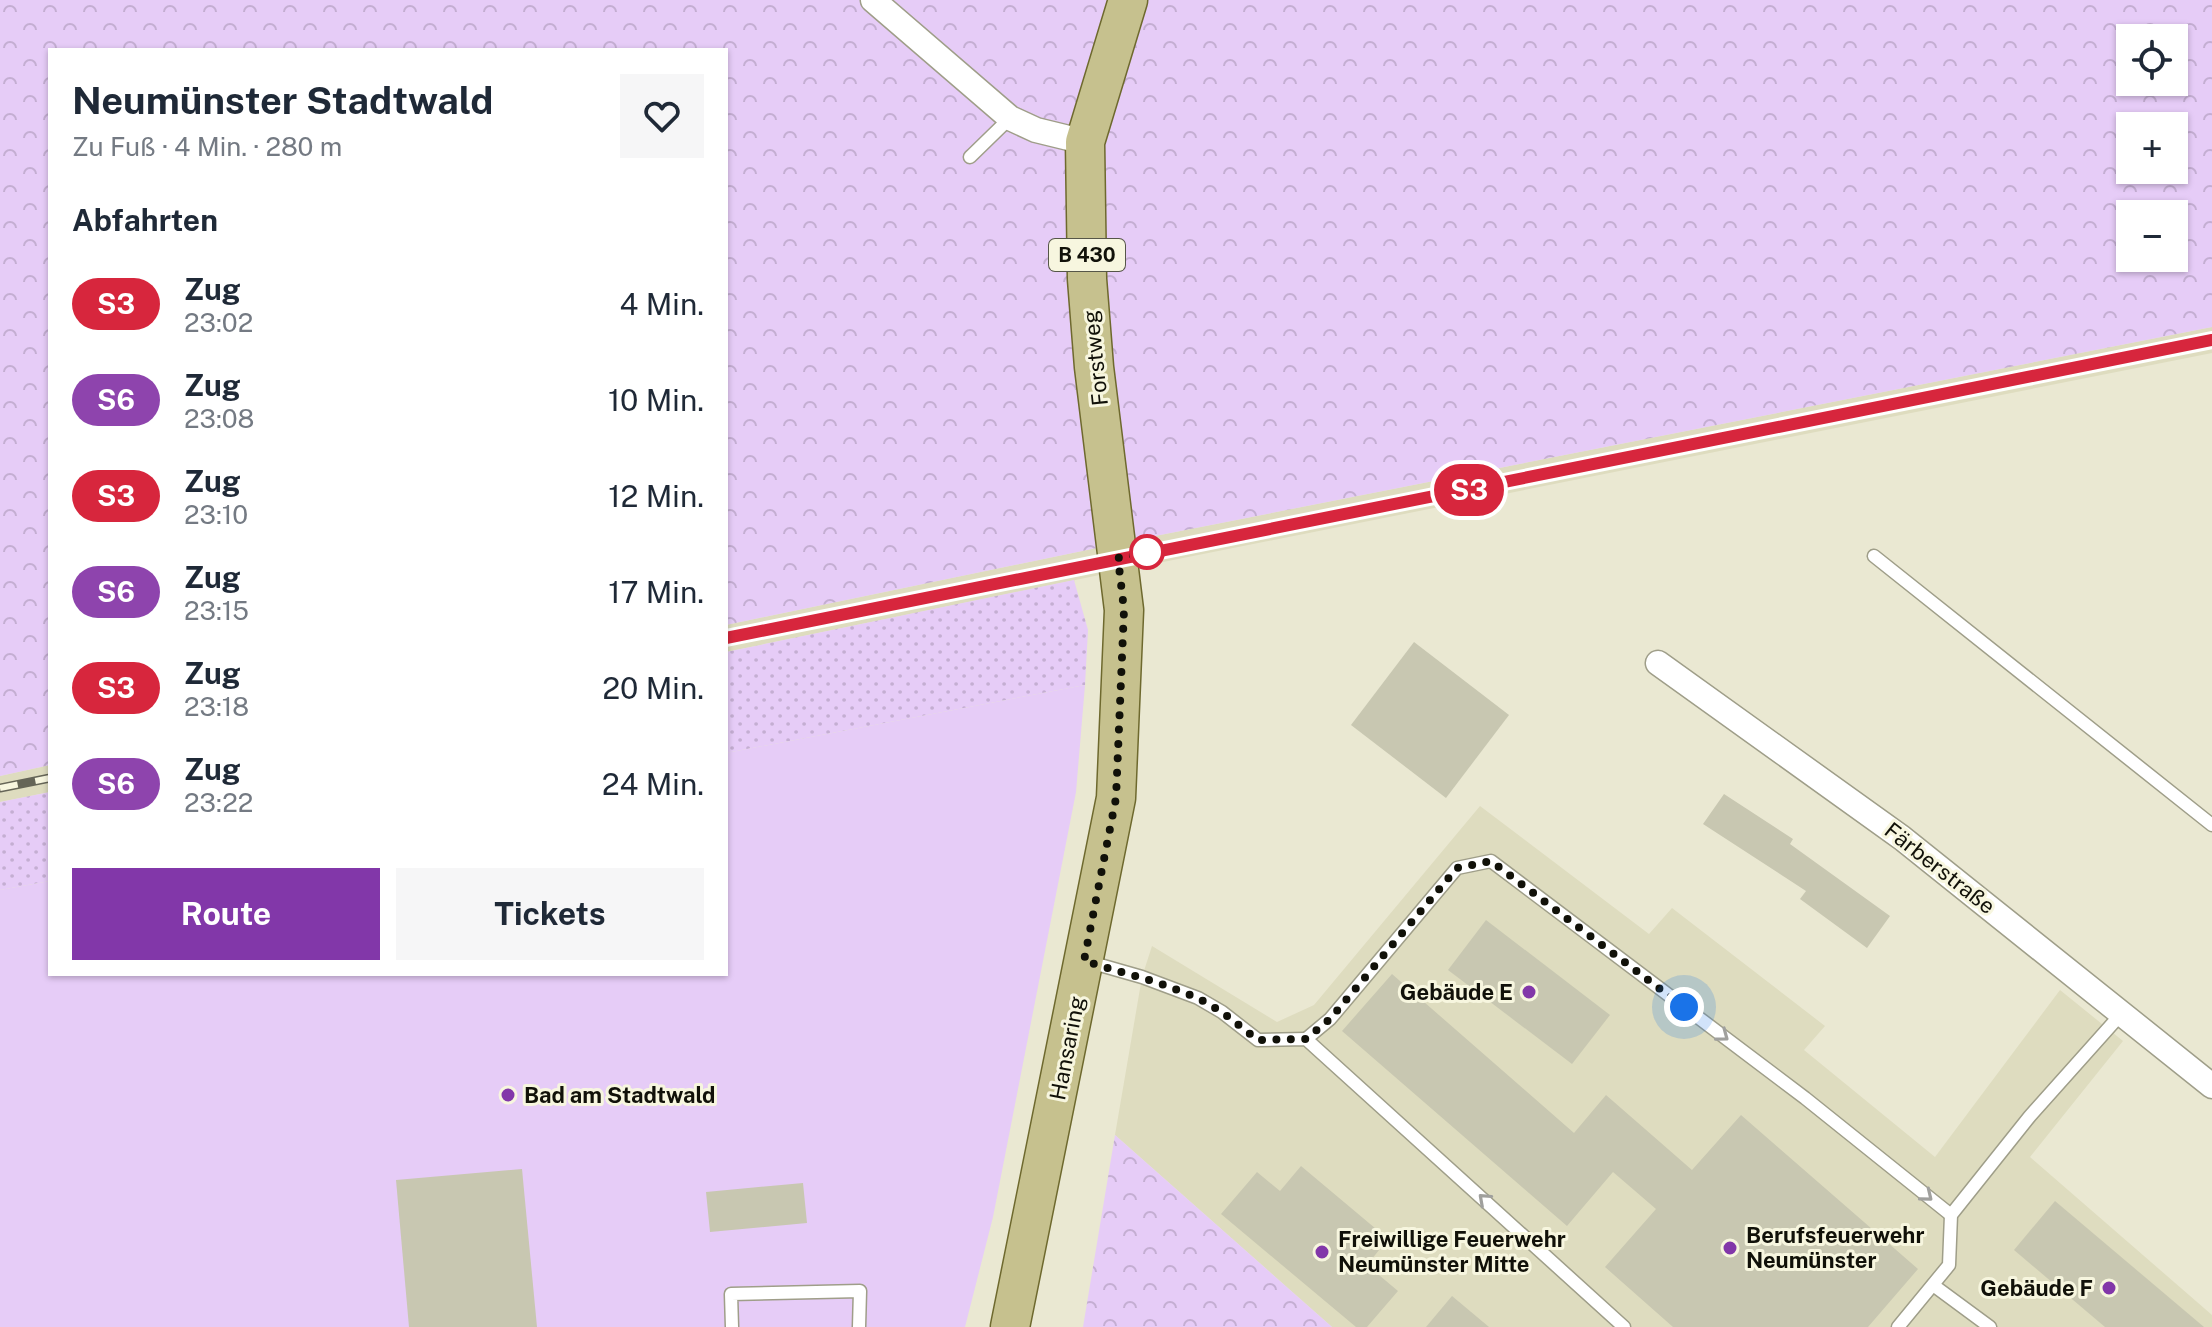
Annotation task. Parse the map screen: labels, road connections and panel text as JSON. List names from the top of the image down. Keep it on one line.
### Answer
{"streets":{"main road":["B 430","Forstweg","Hansaring"],"street":["Färberstraße"]},"crossings":[["Forstweg","Hansaring"]],"places":["Gebäude E","Bad am Stadtwald","Berufsfeuerwehr Neumünster","Freiwillige Feuerwehr Neumünster Mitte","Gebäude F"],"page":{"on_map":"S3","map_buttons":["+","−"],"heading":[["Neumünster Stadtwald","Zu Fuß · 4 Min. · 280 m"],"Abfahrten"],"list":[{"mark":"S3","name":"Zug","note":"23:02","value":"4 Min."},{"mark":"S6","name":"Zug","note":"23:08","value":"10 Min."},{"mark":"S3","name":"Zug","note":"23:10","value":"12 Min."},{"mark":"S6","name":"Zug","note":"23:15","value":"17 Min."},{"mark":"S3","name":"Zug","note":"23:18","value":"20 Min."},{"mark":"S6","name":"Zug","note":"23:22","value":"24 Min."}],"buttons":["Route","Tickets"]}}
